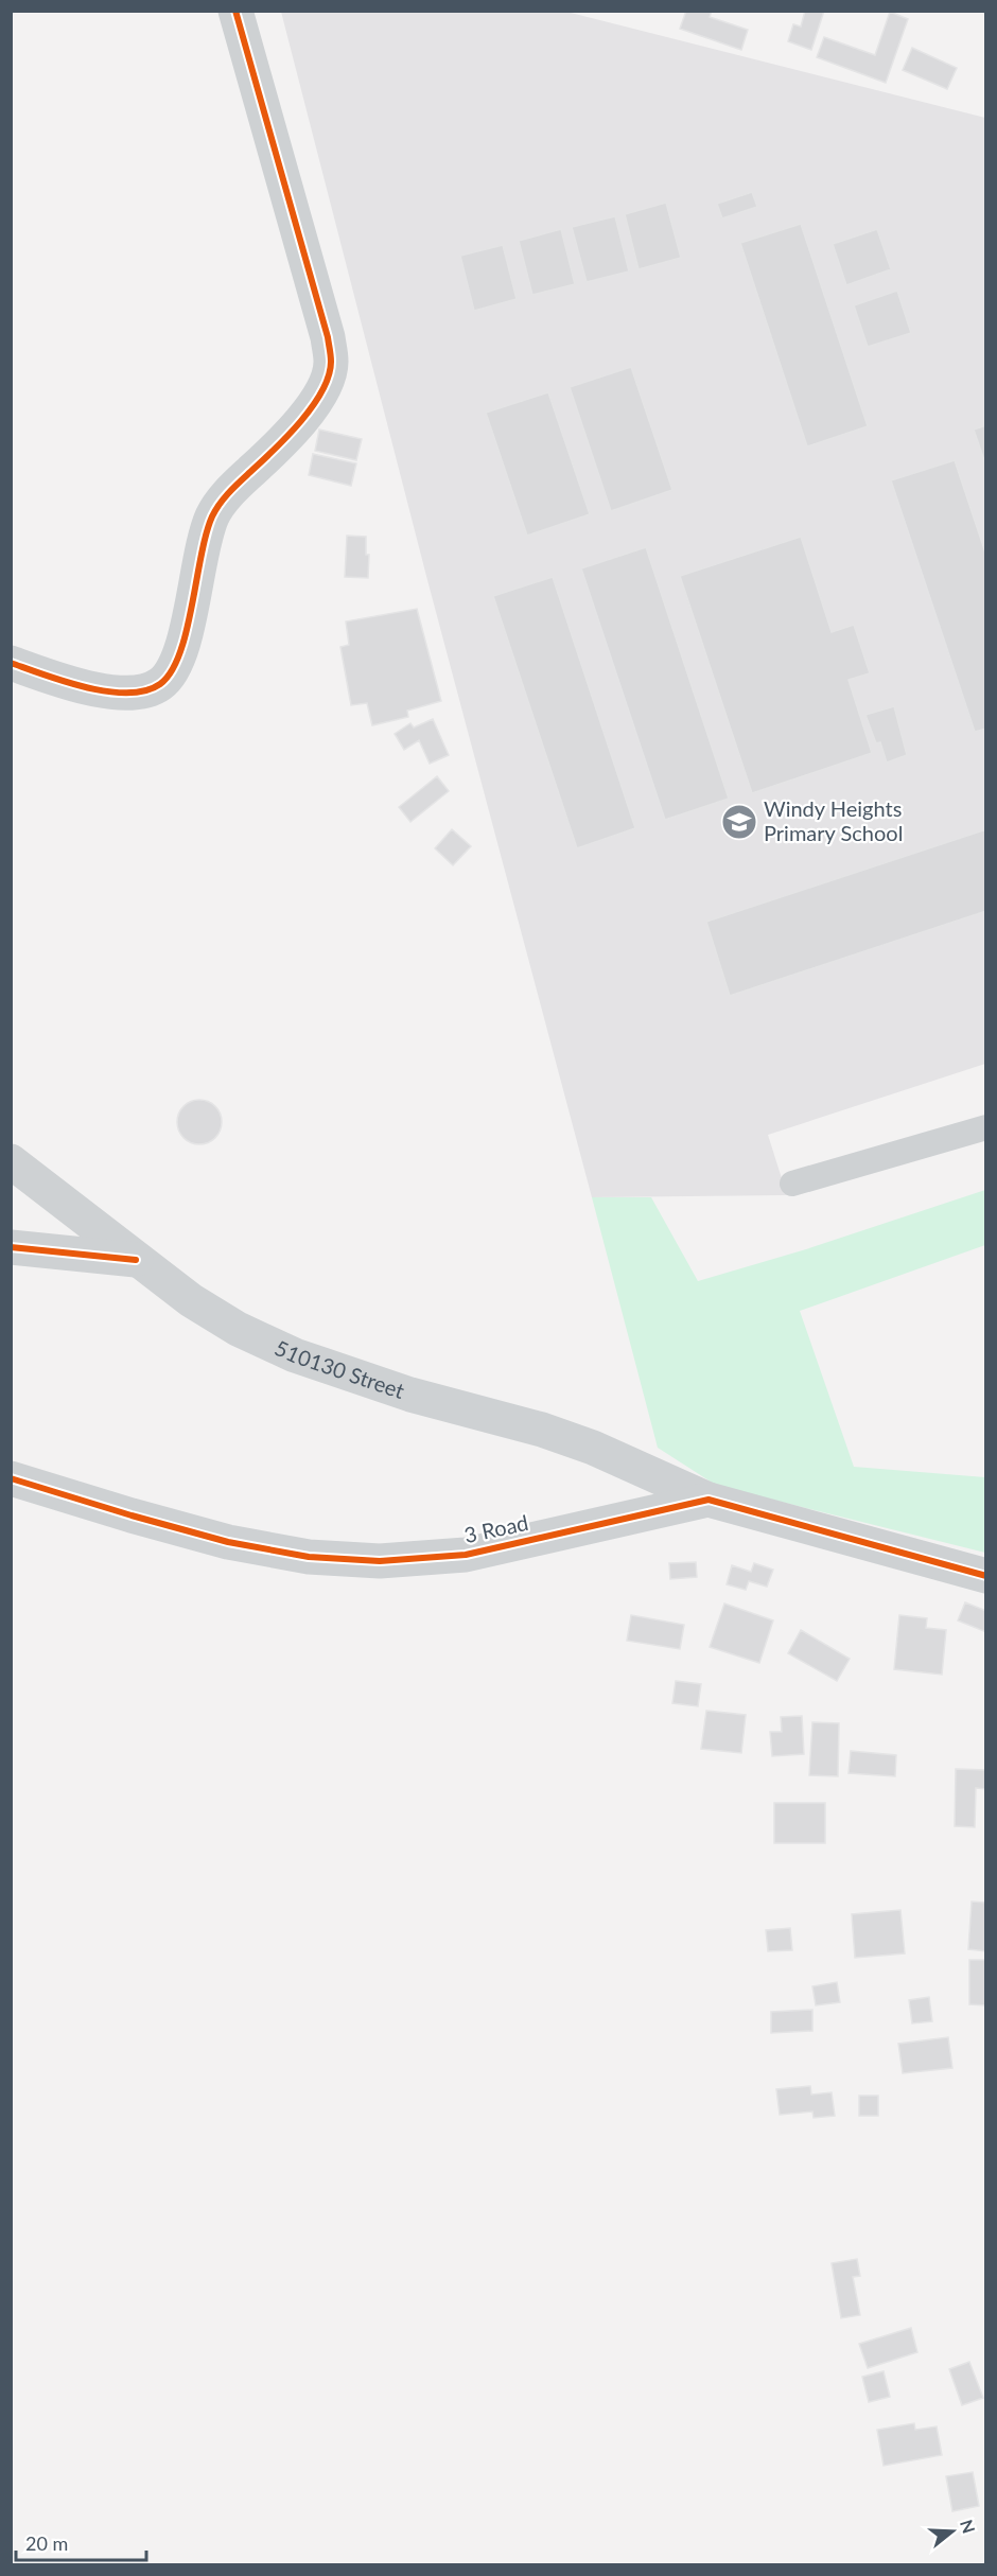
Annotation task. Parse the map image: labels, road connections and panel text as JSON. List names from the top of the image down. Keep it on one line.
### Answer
{"streets":{"street":["510130 Street","3 Road"]},"crossings":[["510130 Street","3 Road"]],"places":{"school or university":["Windy Heights Primary School"]},"scale_bar":"20 m","north":"right"}
